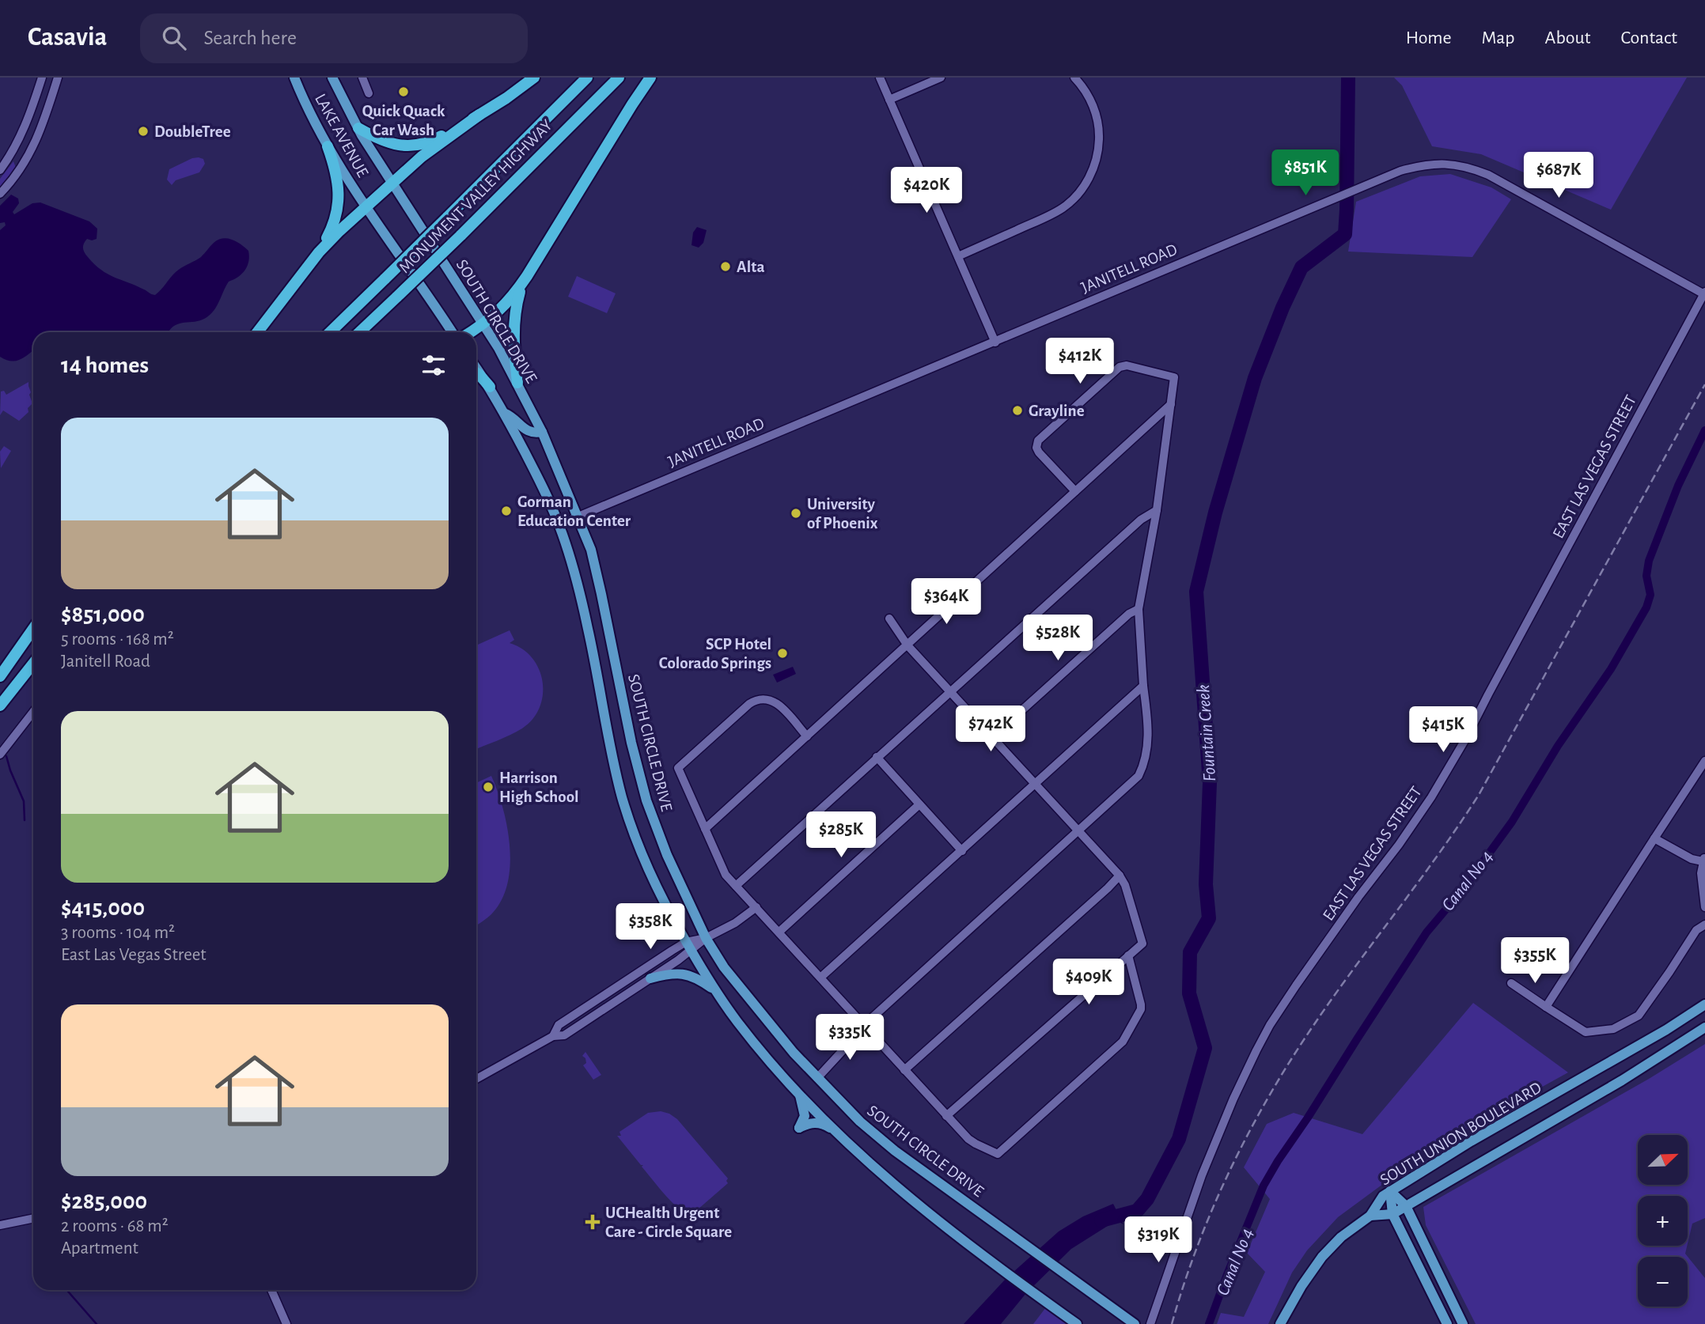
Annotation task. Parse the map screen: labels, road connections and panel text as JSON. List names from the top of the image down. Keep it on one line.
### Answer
{"streets":{"highway":["MONUMENT VALLEY HIGHWAY"],"main road":["LAKE AVENUE","SOUTH CIRCLE DRIVE","SOUTH UNION BOULEVARD"],"street":["JANITELL ROAD","EAST LAS VEGAS STREET"]},"crossings":[["LAKE AVENUE","SOUTH CIRCLE DRIVE"],["JANITELL ROAD","SOUTH CIRCLE DRIVE"],["JANITELL ROAD","EAST LAS VEGAS STREET"]],"water":["Fountain Creek","Canal No 4"],"places":{"other":["Quick Quack Car Wash","DoubleTree","Alta","Grayline","Gorman Education Center","University of Phoenix","SCP Hotel Colorado Springs","Harrison High School"],"health":["UCHealth Urgent Care - Circle Square"]},"north":"top right","page":{"header":"Casavia","search":"Search here","nav":["Home","Map","About","Contact"],"price":["$851K","$687K","$420K","$412K","$364K","$528K","$742K","$415K","$285K","$358K","$355K","$409K","$335K","$319K"],"heading":"14 homes","list":[{"name":"$851,000","note":"5 rooms · 168 m² · Janitell Road"},{"name":"$415,000","note":"3 rooms · 104 m² · East Las Vegas Street"},{"name":"$285,000","note":"2 rooms · 68 m² · Apartment"}],"map_buttons":["+","−"]}}
